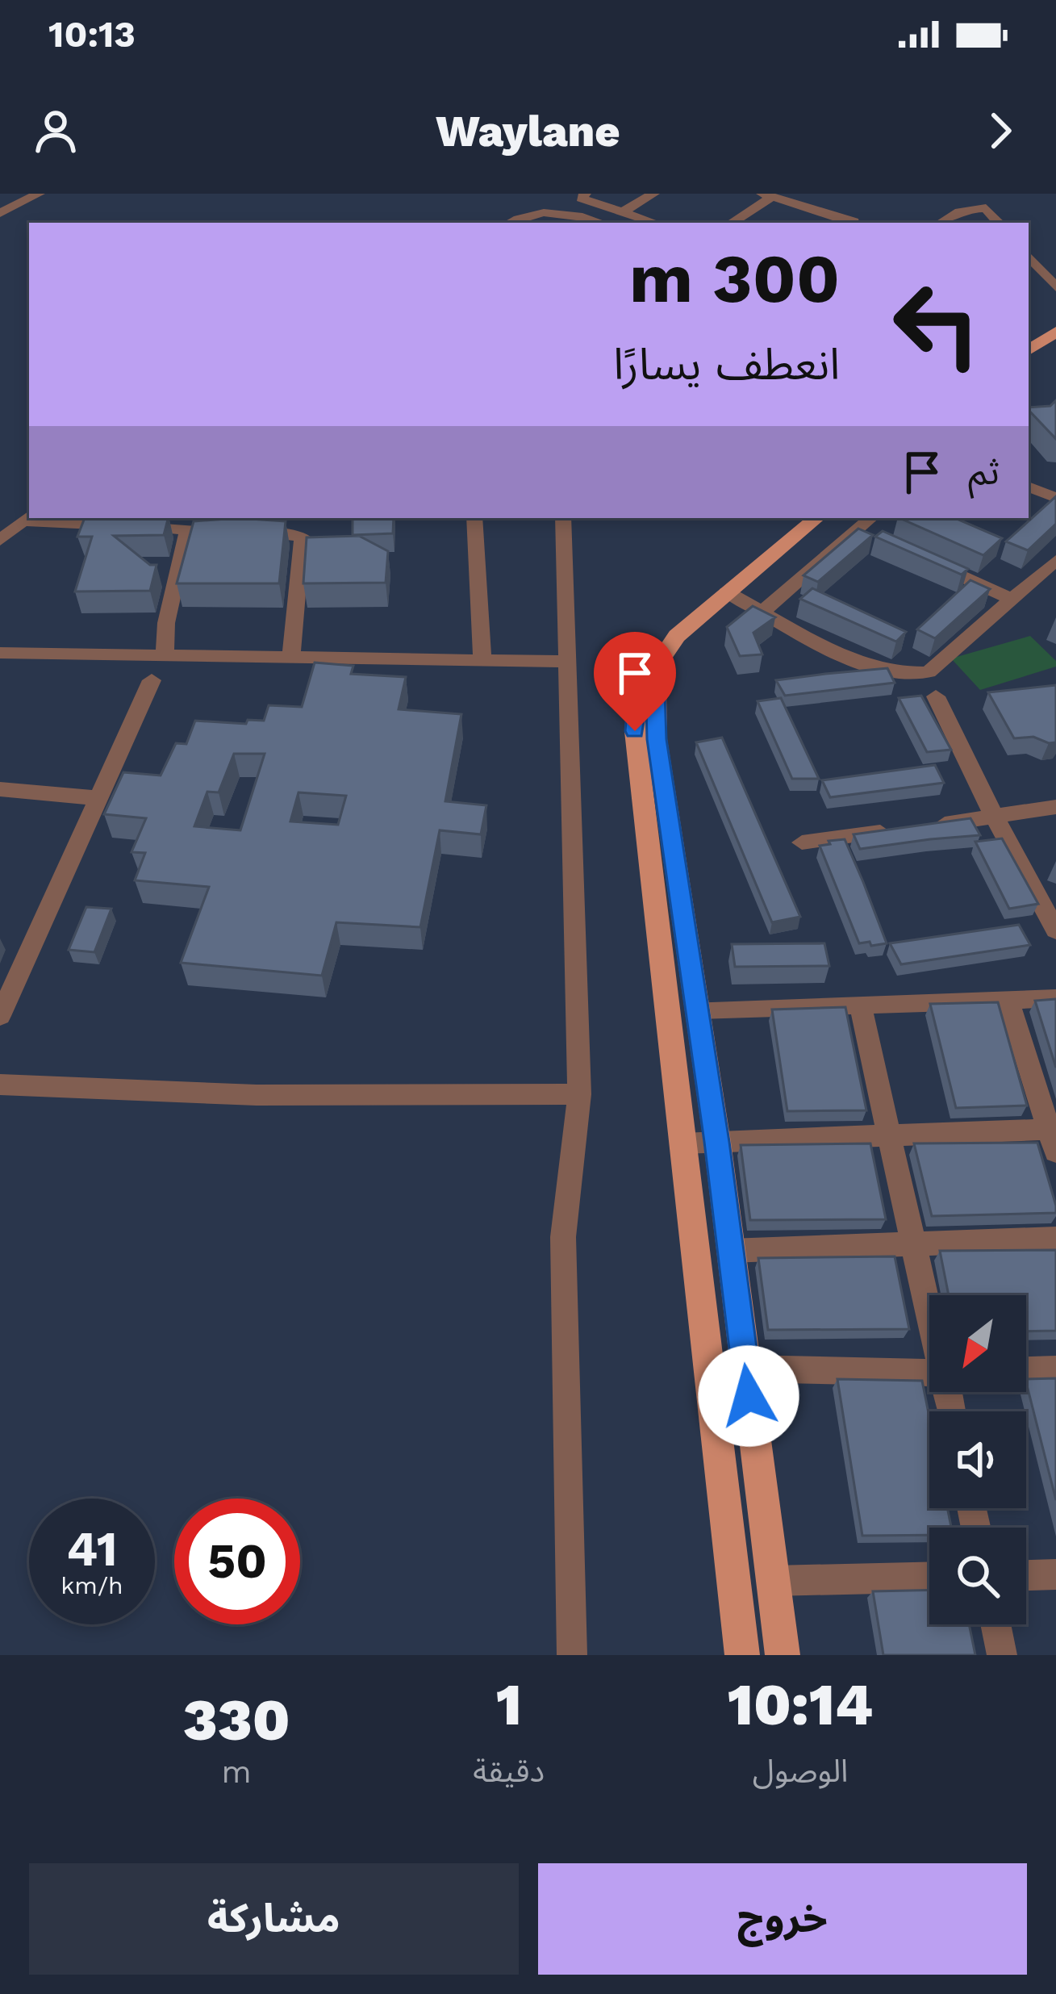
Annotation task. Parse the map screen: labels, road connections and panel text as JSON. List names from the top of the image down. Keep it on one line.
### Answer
{"north":"bottom left","page":{"status":"10:13","header":"Waylane","turn":["300 m","انعطف يسارًا"],"then":"ثم","speed":"41 km/h","limit":"50","eta":["10:14","الوصول","1","دقيقة","330","m"],"buttons":["خروج","مشاركة"]}}
